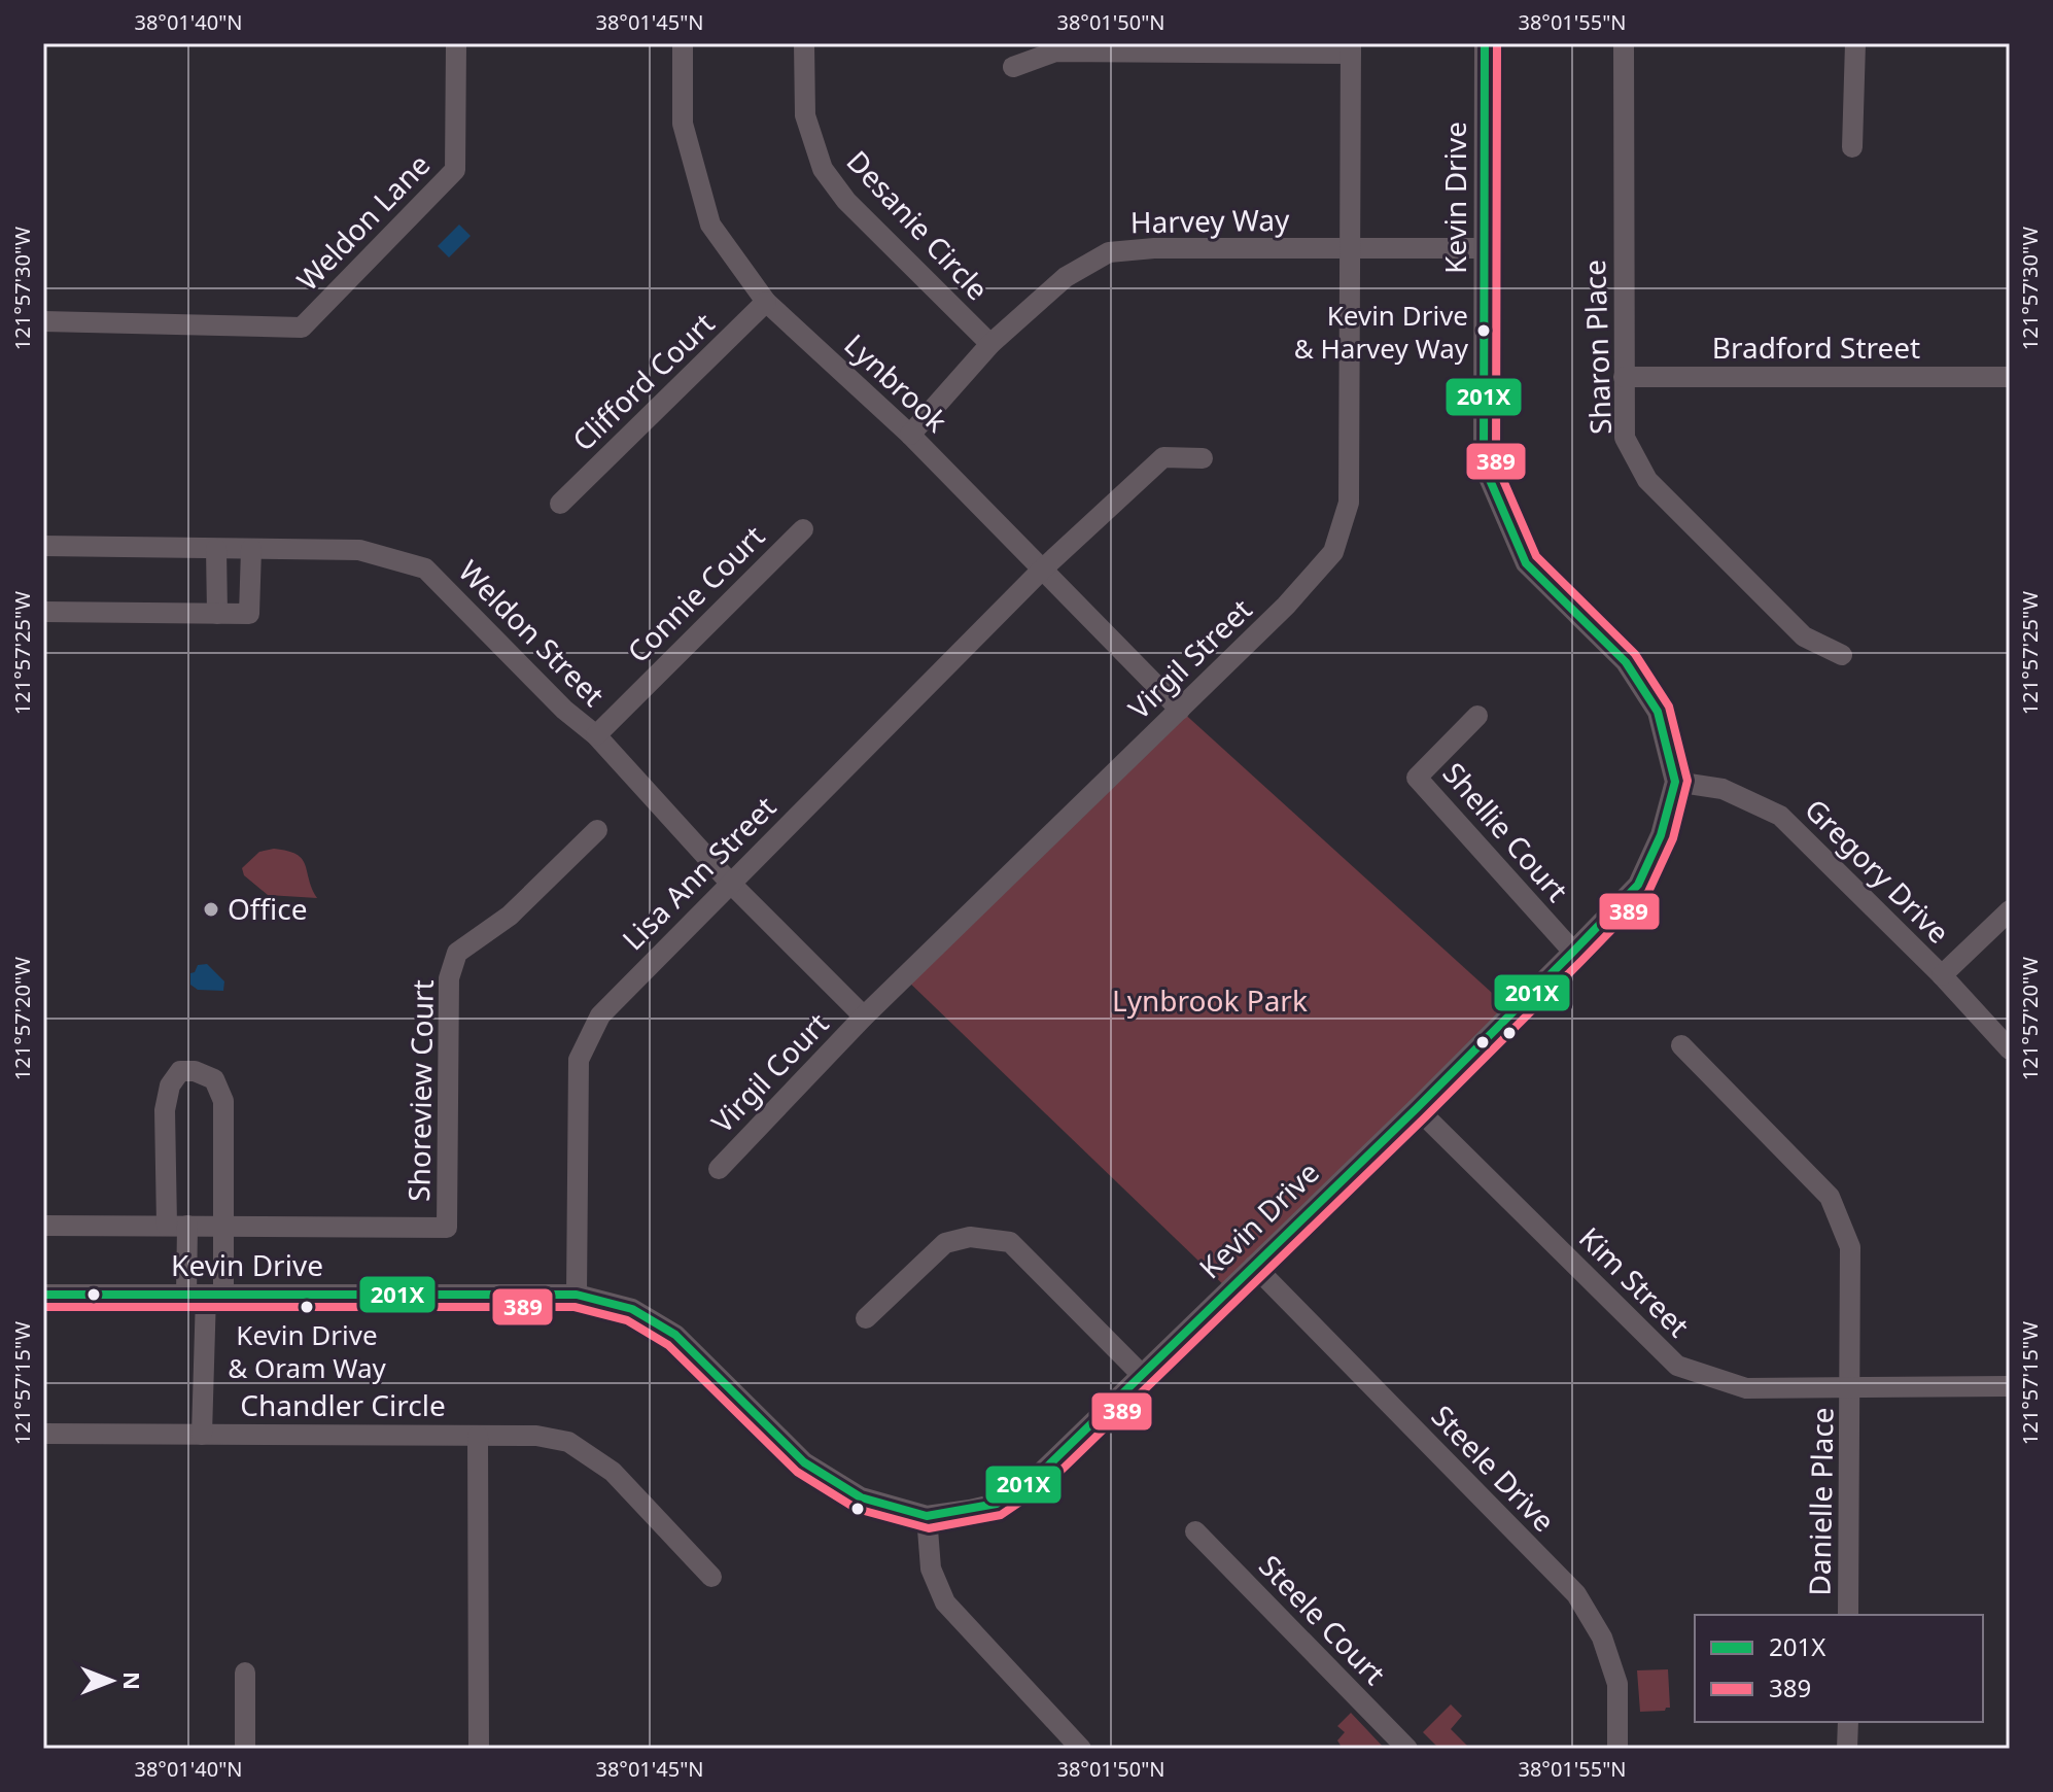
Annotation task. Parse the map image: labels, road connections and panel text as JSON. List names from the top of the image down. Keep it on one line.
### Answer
{"streets":{"street":["Kevin Drive","Harvey Way","Weldon Lane","Desanie Circle","Sharon Place","Bradford Street","Clifford Court","Lynbrook","Connie Court","Weldon Street","Virgil Street","Shellie Court","Gregory Drive","Lisa Ann Street","Virgil Court","Shoreview Court","Kim Street","Chandler Circle","Steele Drive","Danielle Place","Steele Court"]},"crossings":[["Kevin Drive","Harvey Way"],["Kevin Drive","Shellie Court"],["Kevin Drive","Gregory Drive"],["Kevin Drive","Lisa Ann Street"],["Kevin Drive","Kim Street"],["Kevin Drive","Steele Drive"],["Harvey Way","Desanie Circle"],["Harvey Way","Lynbrook"],["Harvey Way","Virgil Street"],["Sharon Place","Bradford Street"],["Clifford Court","Lynbrook"],["Lynbrook","Virgil Street"],["Lynbrook","Lisa Ann Street"],["Connie Court","Weldon Street"],["Weldon Street","Virgil Street"],["Weldon Street","Lisa Ann Street"],["Weldon Street","Virgil Court"],["Virgil Street","Virgil Court"],["Kim Street","Danielle Place"]],"parks":["Lynbrook Park"],"places":["Kevin Drive & Harvey Way","Office","Kevin Drive & Oram Way"],"lines":["transit line 201X","transit line 389"],"legend":["201X","389"],"north":"right","coordinates":["38°01'40\"N","38°01'45\"N","38°01'50\"N","38°01'55\"N","121°57'30\"W","121°57'25\"W","121°57'20\"W","121°57'15\"W"]}
